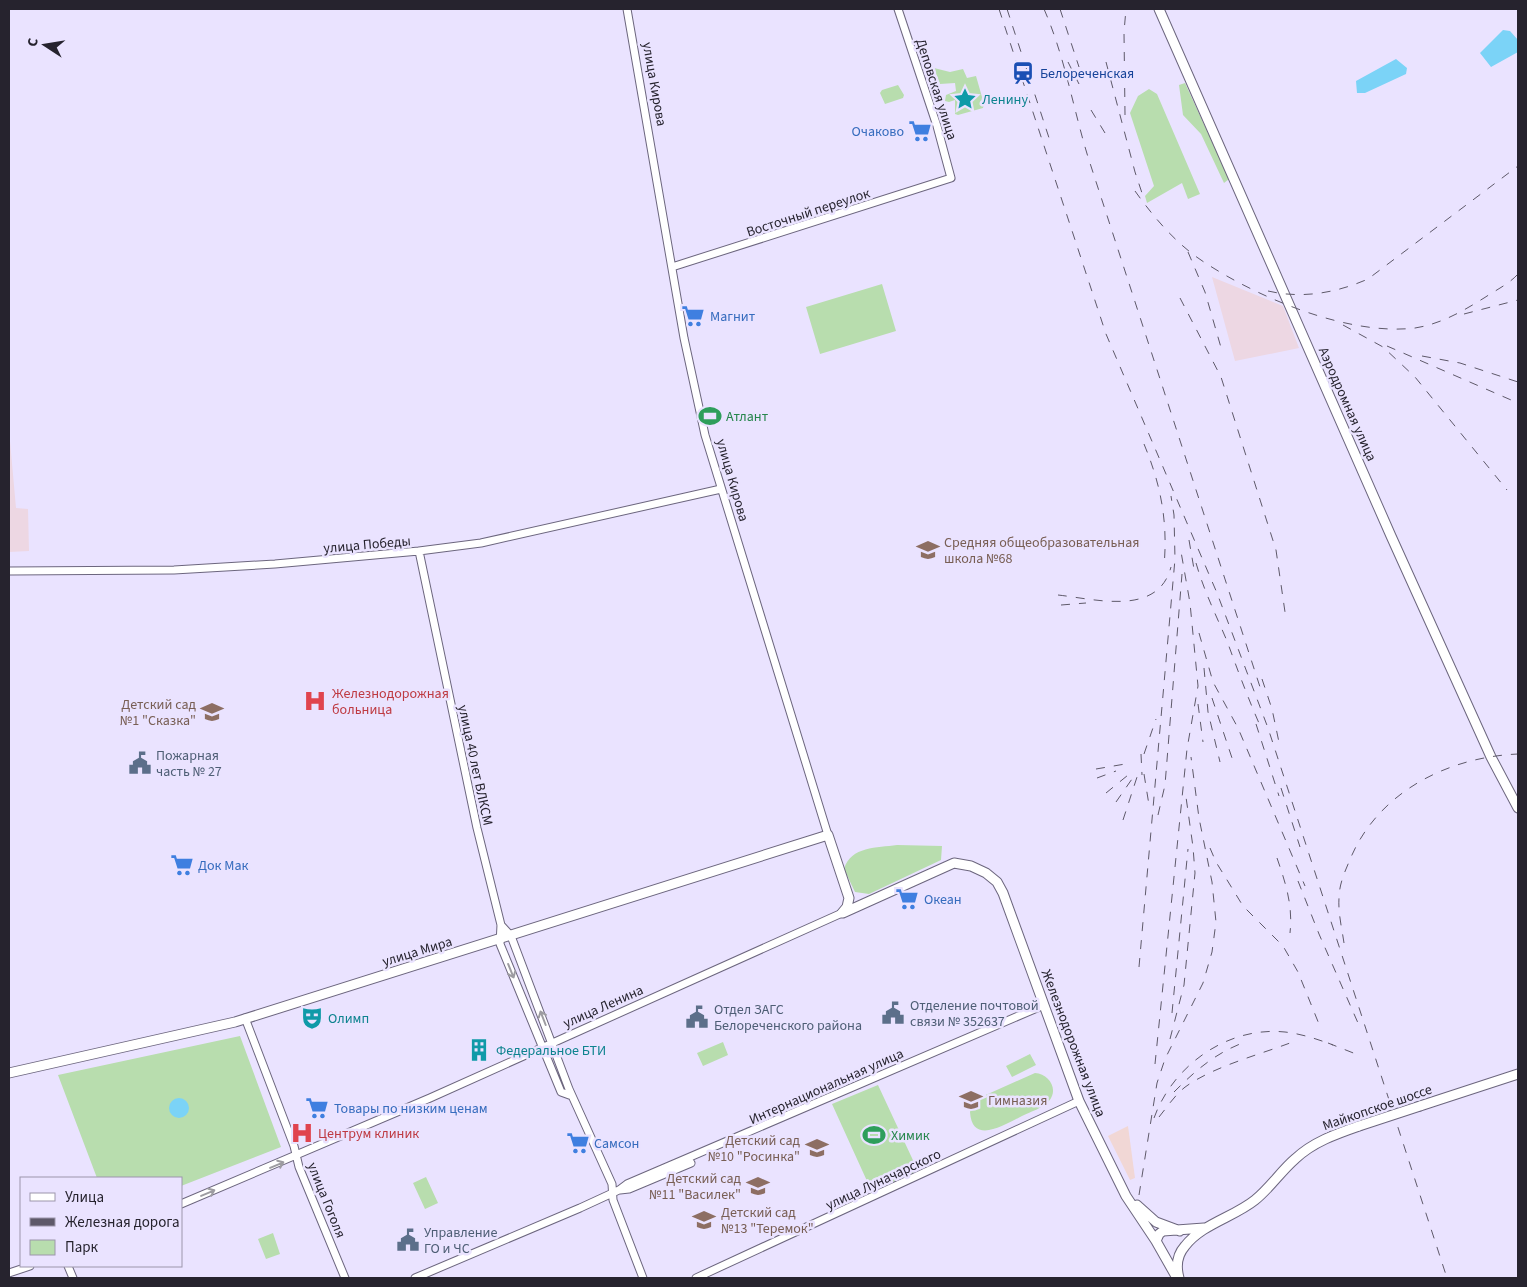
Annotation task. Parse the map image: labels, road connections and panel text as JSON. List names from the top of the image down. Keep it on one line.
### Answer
{"streets":{"main road":["улица Кирова","Аэродромная улица","улица Мира","улица Ленина","Железнодорожная улица","Майкопское шоссе"],"street":["Деповская улица","Восточный переулок","улица Победы","улица 40 лет ВЛКСМ","Интернациональная улица","улица Луначарского","улица Гоголя"]},"crossings":[["улица Кирова","Восточный переулок"],["улица Кирова","улица Победы"],["улица Кирова","улица Мира"],["улица Кирова","улица Ленина"],["Деповская улица","Восточный переулок"],["улица Победы","улица 40 лет ВЛКСМ"],["улица 40 лет ВЛКСМ","улица Мира"],["улица 40 лет ВЛКСМ","улица Ленина"],["улица 40 лет ВЛКСМ","Интернациональная улица"],["улица Мира","улица Гоголя"],["улица Ленина","Железнодорожная улица"],["улица Ленина","улица Гоголя"],["Железнодорожная улица","Интернациональная улица"],["Железнодорожная улица","улица Луначарского"]],"places":{"station":["Белореченская"],"place":["Ленину"],"supermarket":["Очаково","Магнит","Док Мак","Океан","Товары по низким ценам","Самсон"],"sports":["Атлант","Химик"],"school or university":["Средняя общеобразовательная школа №68","Детский сад №1 \"Сказка\"","Гимназия","Детский сад №10 \"Росинка\"","Детский сад №11 \"Василек\"","Детский сад №13 \"Теремок\""],"hospital":["Железнодорожная больница","Центрум клиник"],"public building":["Пожарная часть № 27","Отделение почтовой связи № 352637","Отдел ЗАГС Белореченского района","Управление ГО и ЧС"],"theatre":["Олимп"],"building":["Федеральное БТИ"]},"legend":["Улица","Железная дорога","Парк"],"north":"left"}
